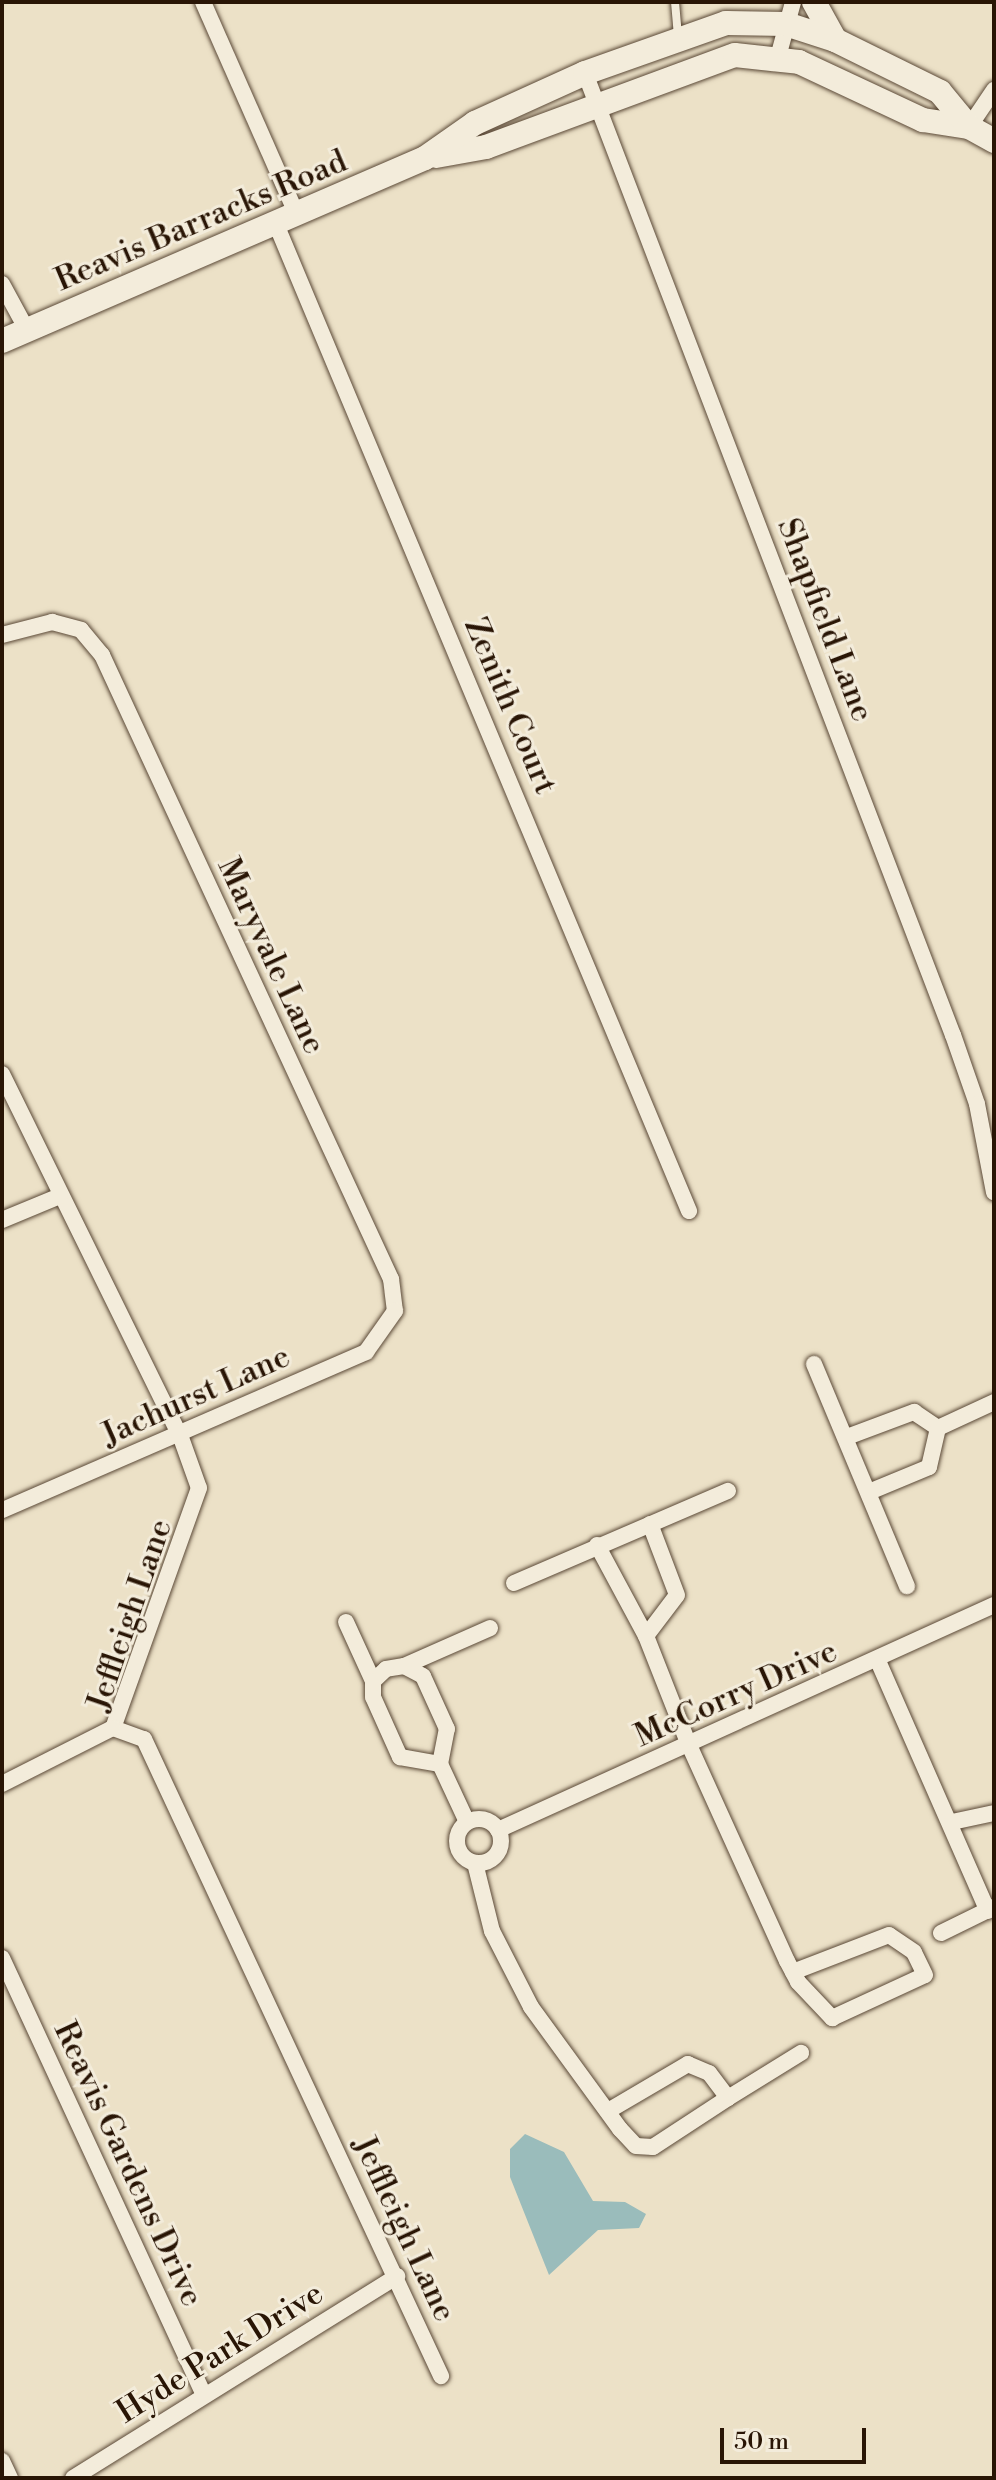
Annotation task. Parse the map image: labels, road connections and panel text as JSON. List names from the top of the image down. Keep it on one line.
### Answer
{"streets":{"main road":["Reavis Barracks Road"],"street":["Shapfield Lane","Zenith Court","Maryvale Lane","Jachurst Lane","Jeffleigh Lane","McCorry Drive","Reavis Gardens Drive","Hyde Park Drive"]},"crossings":[["Reavis Barracks Road","Shapfield Lane"],["Reavis Barracks Road","Zenith Court"],["Maryvale Lane","Jachurst Lane"],["Jachurst Lane","Jeffleigh Lane"],["Jeffleigh Lane","Hyde Park Drive"],["Reavis Gardens Drive","Hyde Park Drive"]],"scale_bar":"50 m"}
